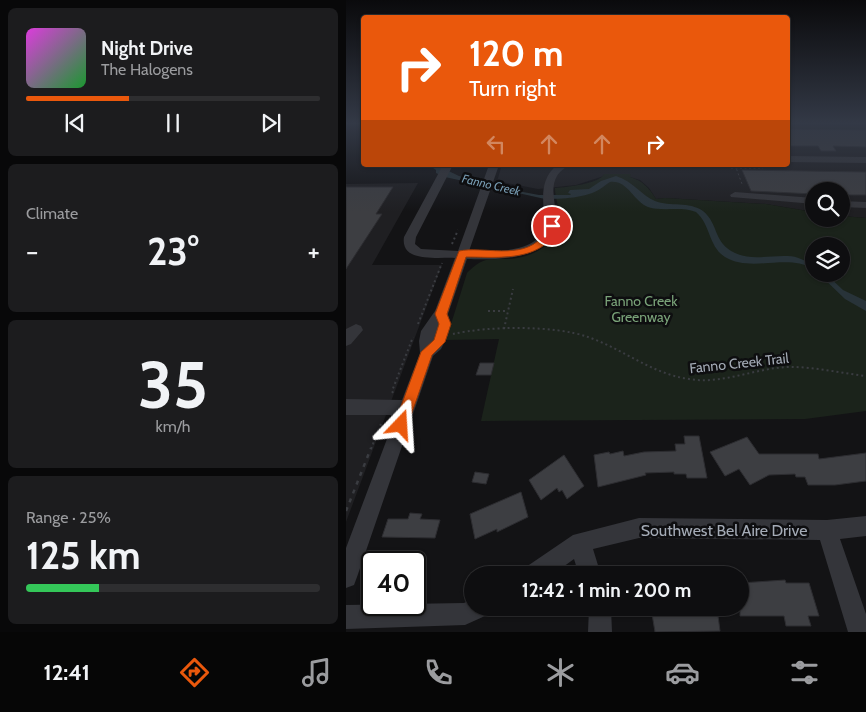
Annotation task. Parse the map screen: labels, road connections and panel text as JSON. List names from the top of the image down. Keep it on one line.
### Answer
{"streets":{"street":["Southwest Bel Aire Drive"],"path":["Fanno Creek Trail"]},"water":["Fanno Creek"],"parks":["Fanno Creek Greenway"],"page":{"turn":["120 m","Turn right"],"song":["Night Drive","The Halogens"],"tile":["Climate",["35","km/h"],["Range · 25%","125 km"]],"heat":["−","23°","+"],"limit":"40","trip":"12:42 · 1 min · 200 m","tabs":"12:41"}}
